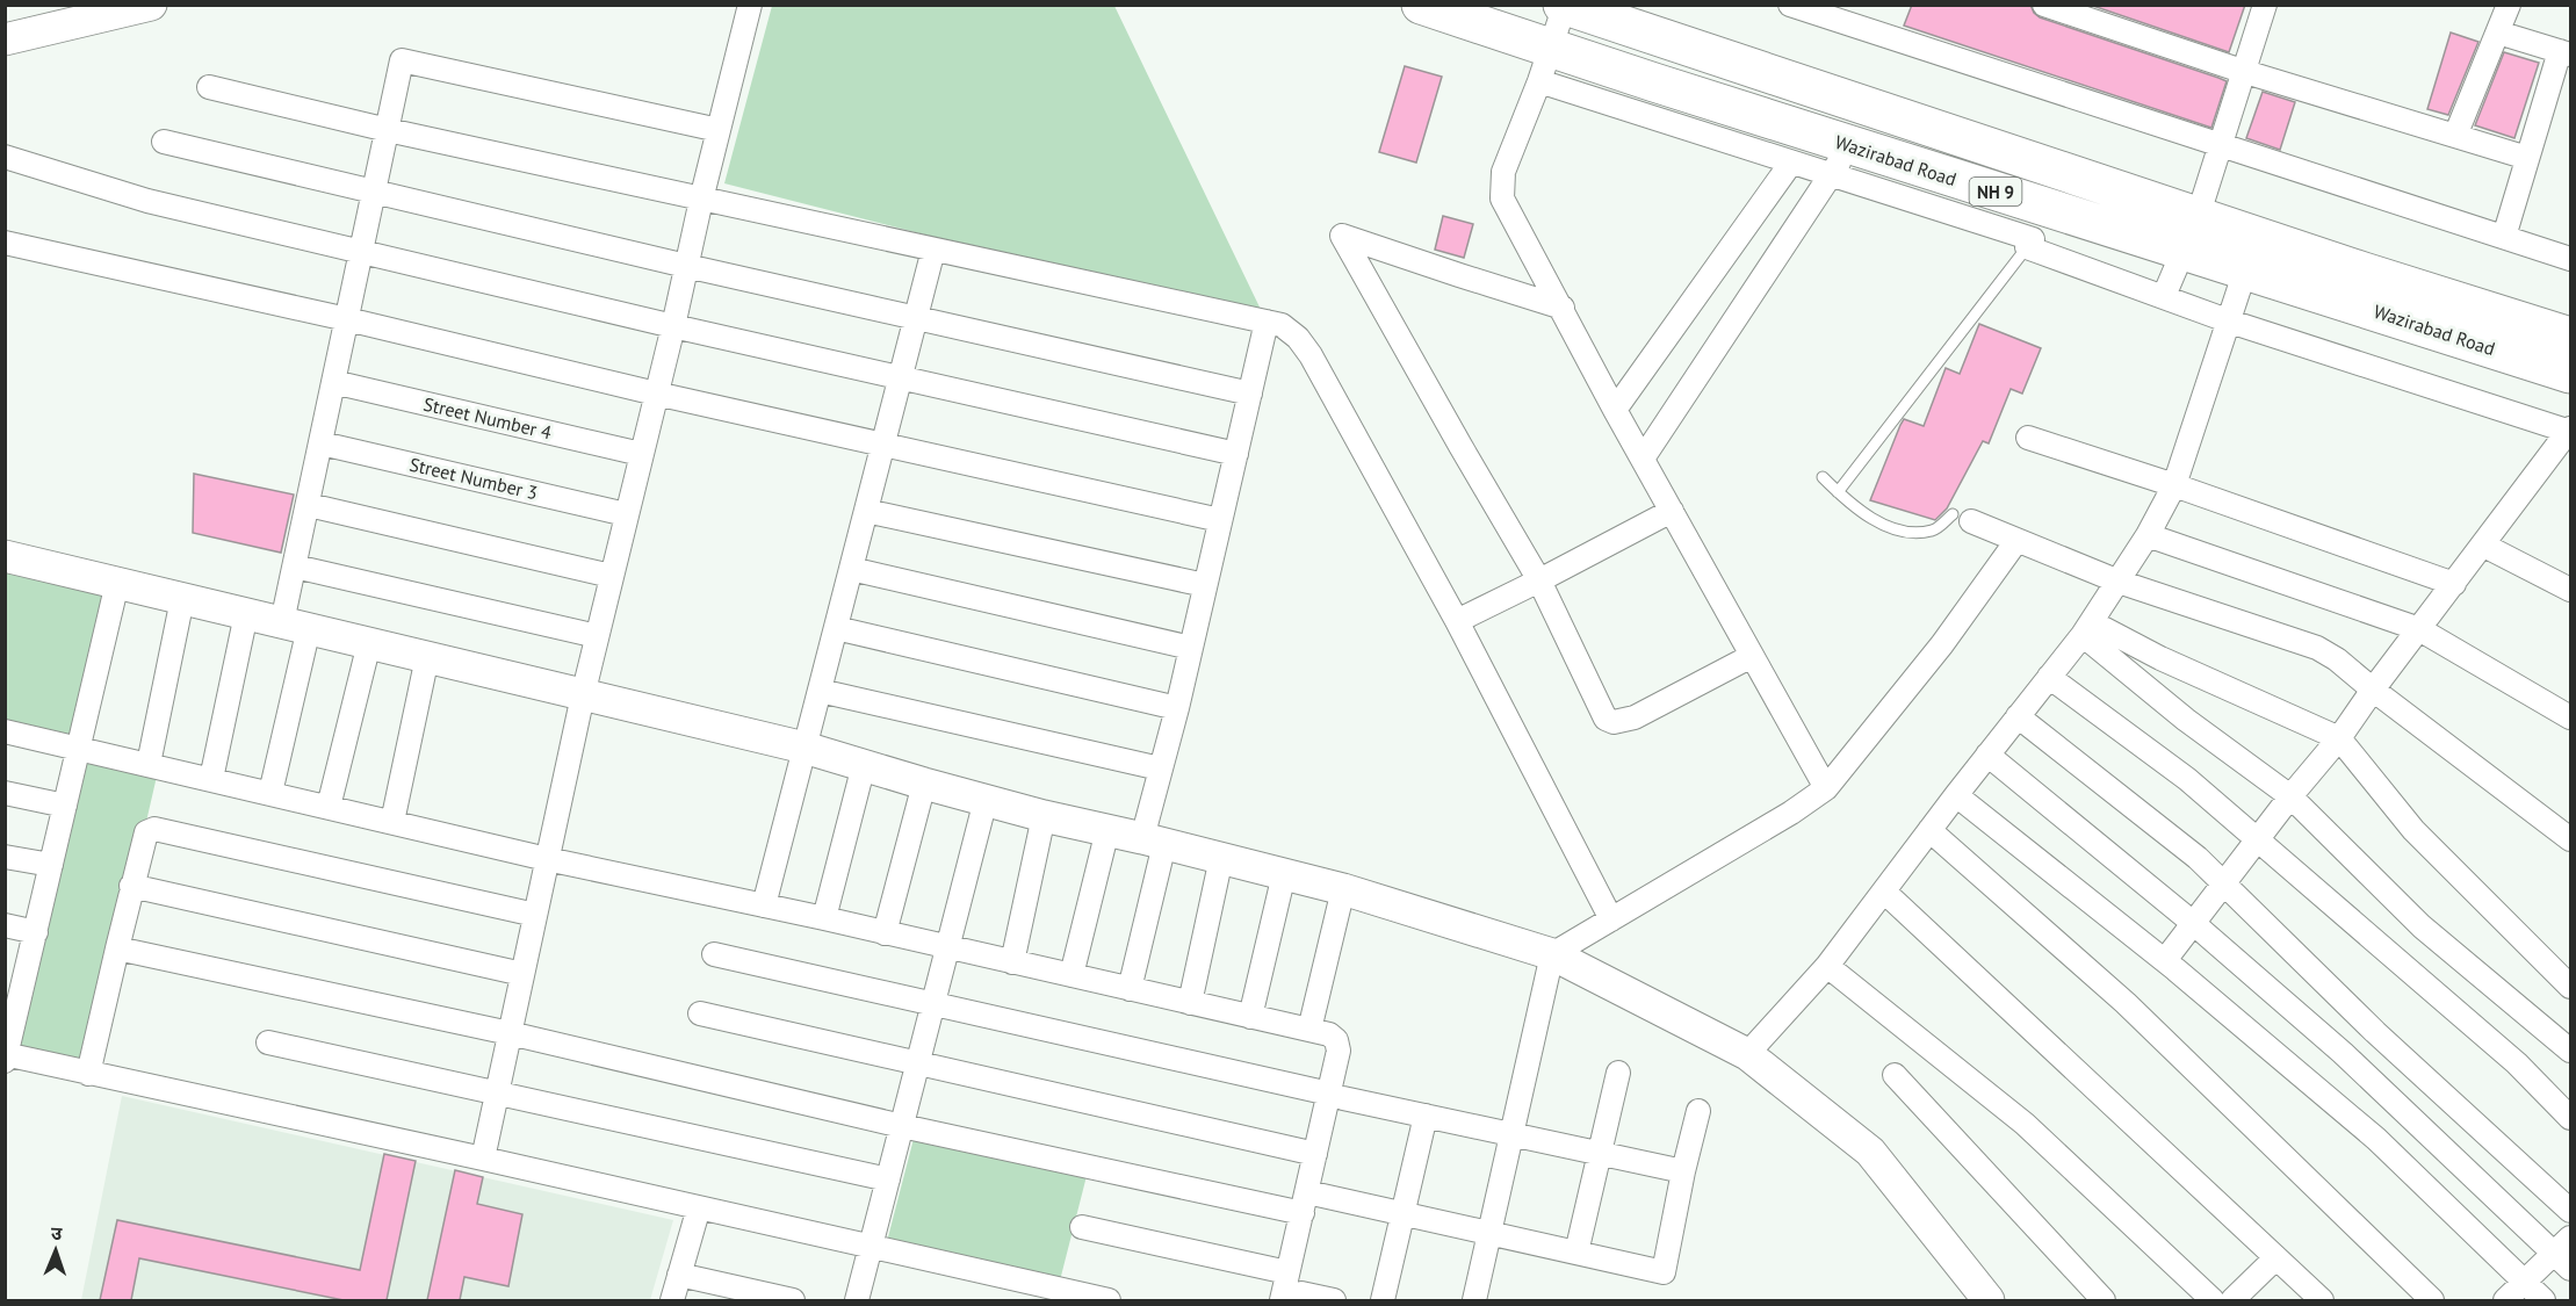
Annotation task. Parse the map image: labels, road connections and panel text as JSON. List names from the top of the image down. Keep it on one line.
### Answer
{"streets":{"highway":["Wazirabad Road","NH 9"],"street":["Street Number 4","Street Number 3"]},"north":"top"}
